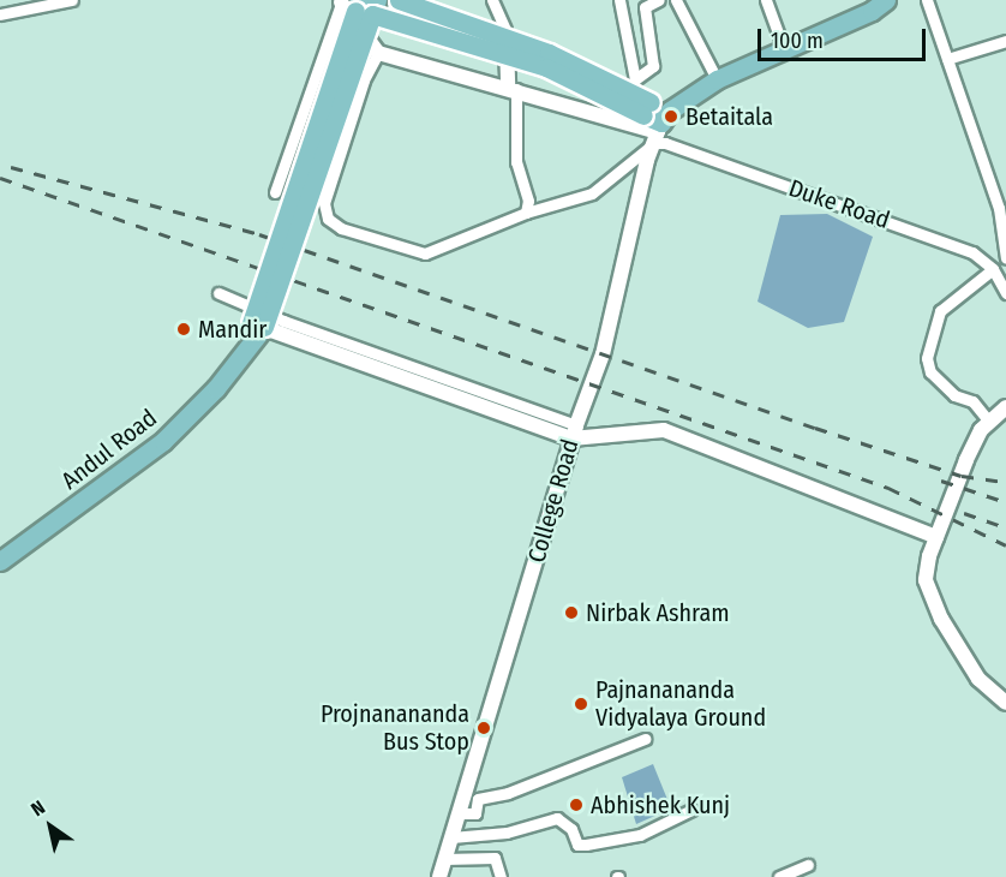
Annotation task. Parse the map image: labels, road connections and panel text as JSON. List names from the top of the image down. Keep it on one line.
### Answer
{"streets":{"main road":["Andul Road"],"street":["Duke Road","College Road"]},"crossings":[["Duke Road","College Road"]],"places":["Betaitala","Mandir","Nirbak Ashram","Pajnanananda Vidyalaya Ground","Projnanananda Bus Stop","Abhishek Kunj"],"scale_bar":"100 m","north":"top left"}
